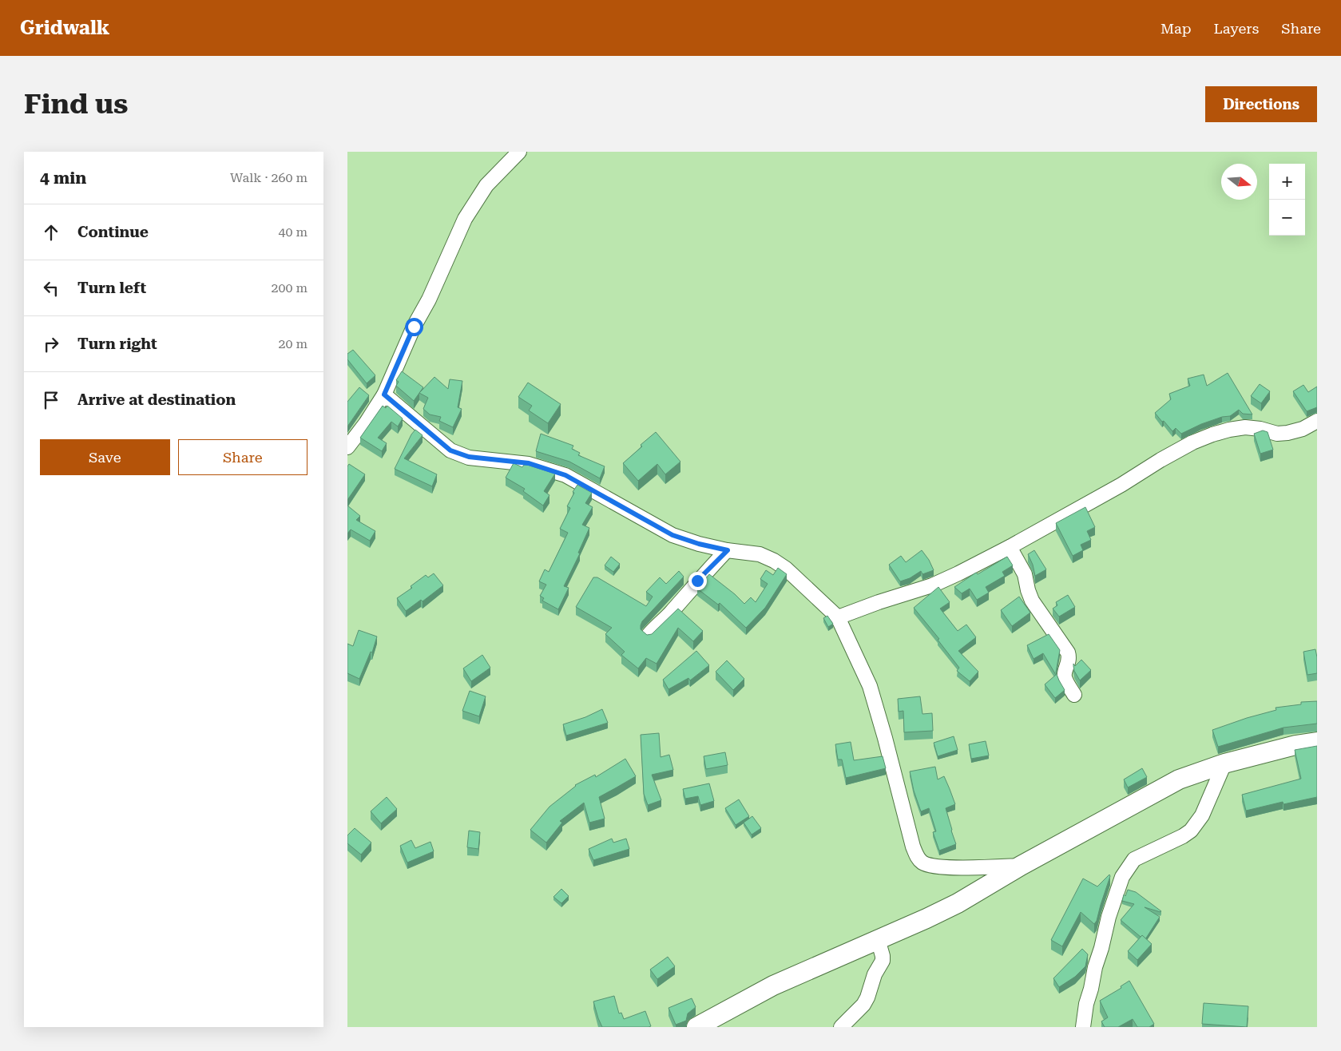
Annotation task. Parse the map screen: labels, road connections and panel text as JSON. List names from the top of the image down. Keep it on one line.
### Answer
{"north":"right","page":{"header":"Gridwalk","nav":["Map","Layers","Share"],"buttons":["Directions",["Save","Share"]],"title":"Find us","heading":["4 min","Walk · 260 m"],"map_buttons":["+","−"],"list":[["Continue","40 m"],["Turn left","200 m"],["Turn right","20 m"],"Arrive at destination"]}}
